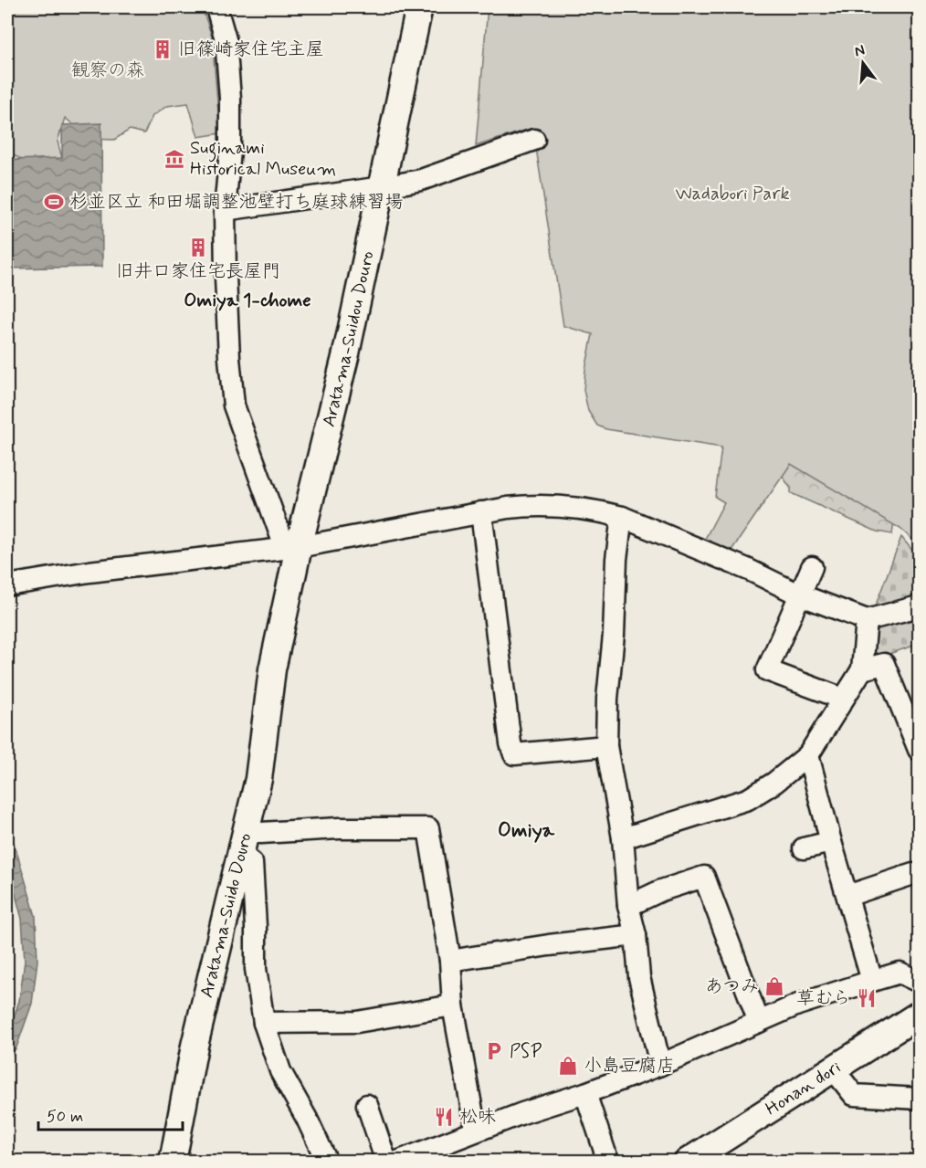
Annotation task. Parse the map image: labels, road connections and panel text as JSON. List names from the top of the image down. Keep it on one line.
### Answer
{"streets":{"main road":["Aratama-Suidou Douro","Aratama-Suido Douro","Honan dori"]},"crossings":[["Aratama-Suidou Douro","Aratama-Suido Douro"]],"districts":["Omiya 1-chome","Omiya"],"parks":["観察の森","Wadabori Park"],"places":{"building":["旧篠崎家住宅主屋","旧井口家住宅長屋門"],"museum":["Suginami Historical Museum"],"sports":["杉並区立 和田堀調整池壁打ち庭球練習場"],"shop":["あつみ","小島豆腐店"],"restaurant":["草むら","松味"],"parking":["PSP"]},"scale_bar":"50 m","north":"top"}
